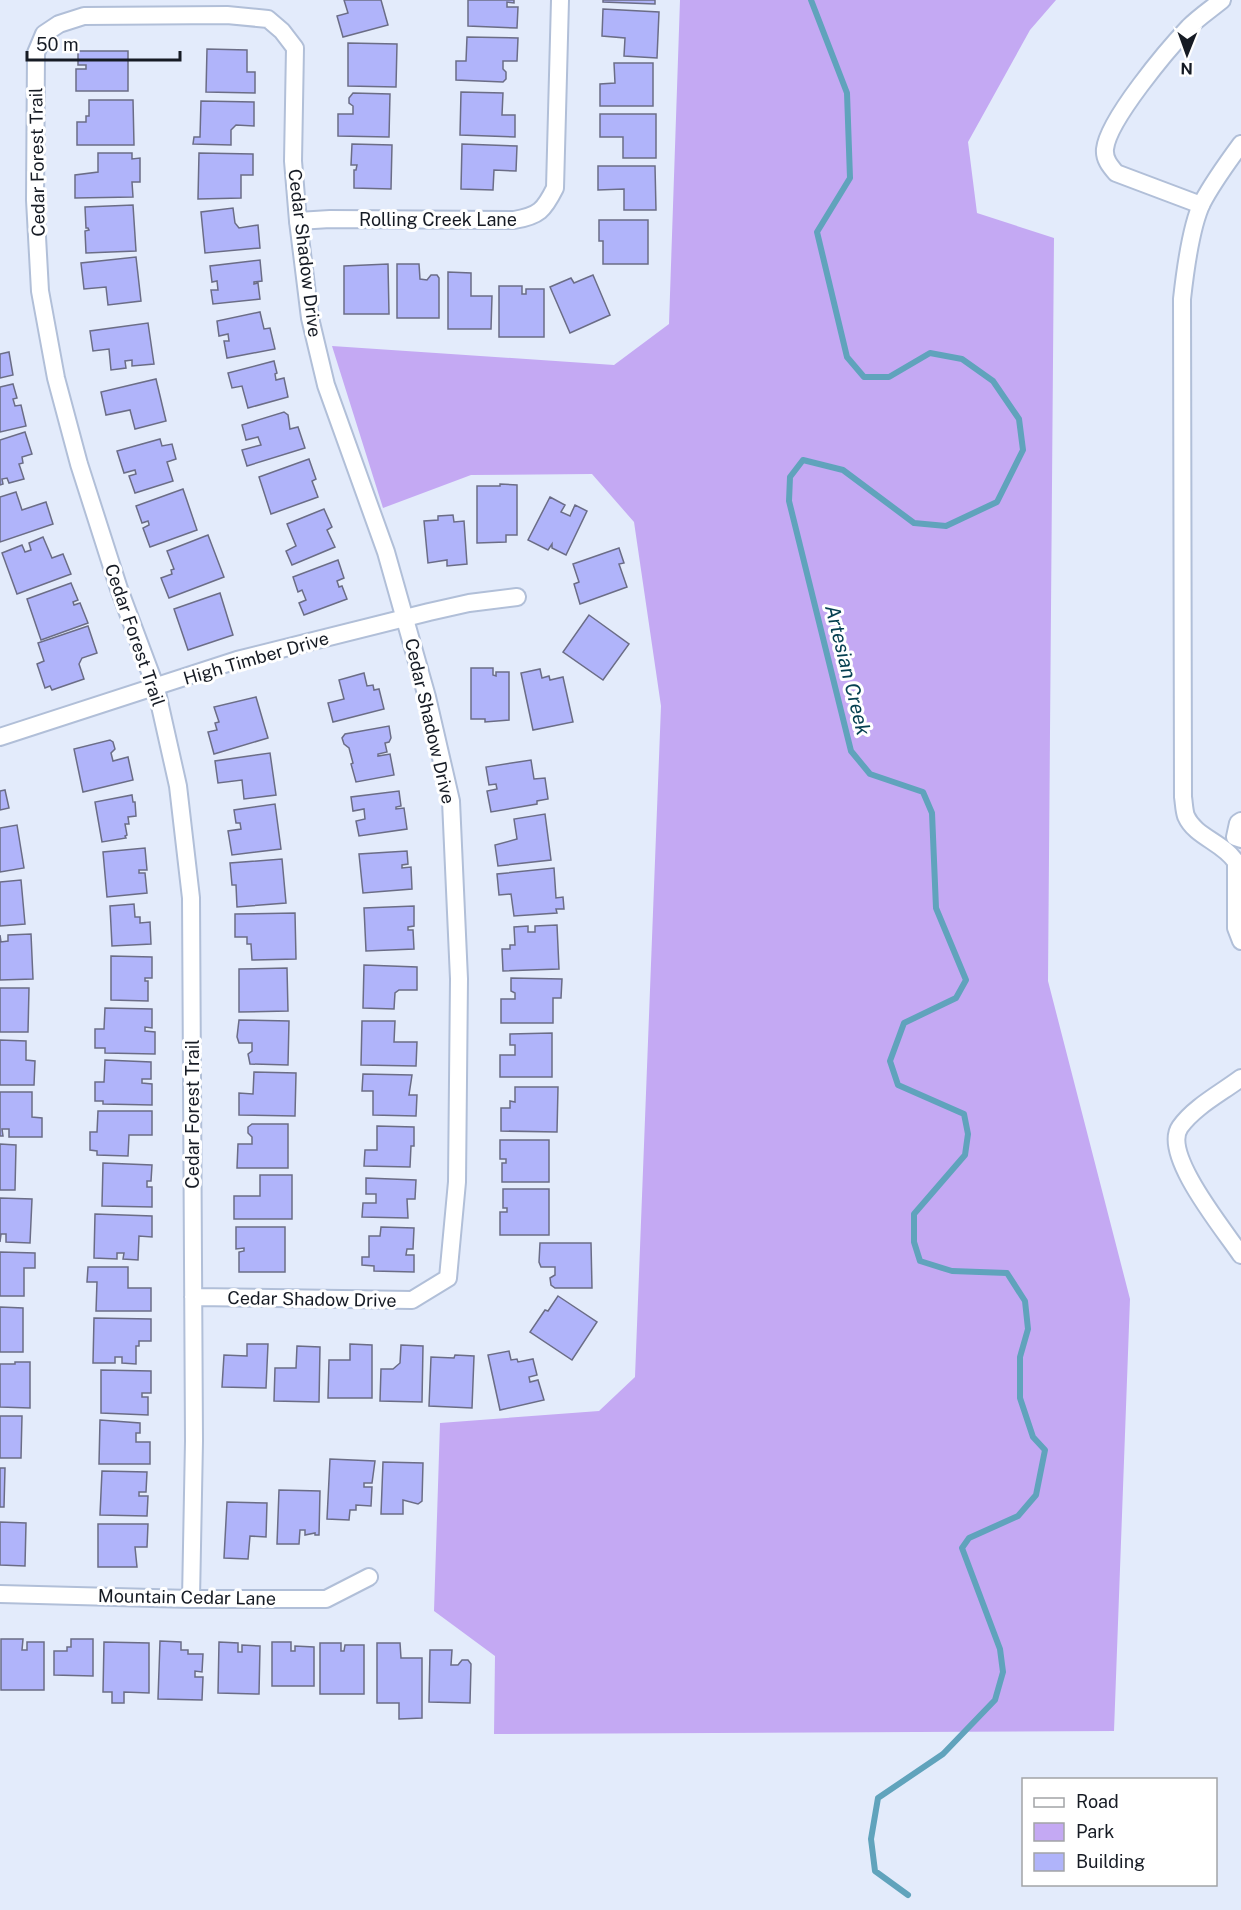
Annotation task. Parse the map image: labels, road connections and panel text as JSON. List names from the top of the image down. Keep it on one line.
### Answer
{"streets":{"street":["Cedar Forest Trail","Rolling Creek Lane","Cedar Shadow Drive","High Timber Drive","Mountain Cedar Lane"]},"crossings":[["Cedar Forest Trail","Cedar Shadow Drive"],["Cedar Forest Trail","High Timber Drive"],["Cedar Forest Trail","Mountain Cedar Lane"],["Rolling Creek Lane","Cedar Shadow Drive"],["Cedar Shadow Drive","High Timber Drive"]],"water":["Artesian Creek"],"legend":["Road","Park","Building"],"scale_bar":"50 m","north":"bottom"}
